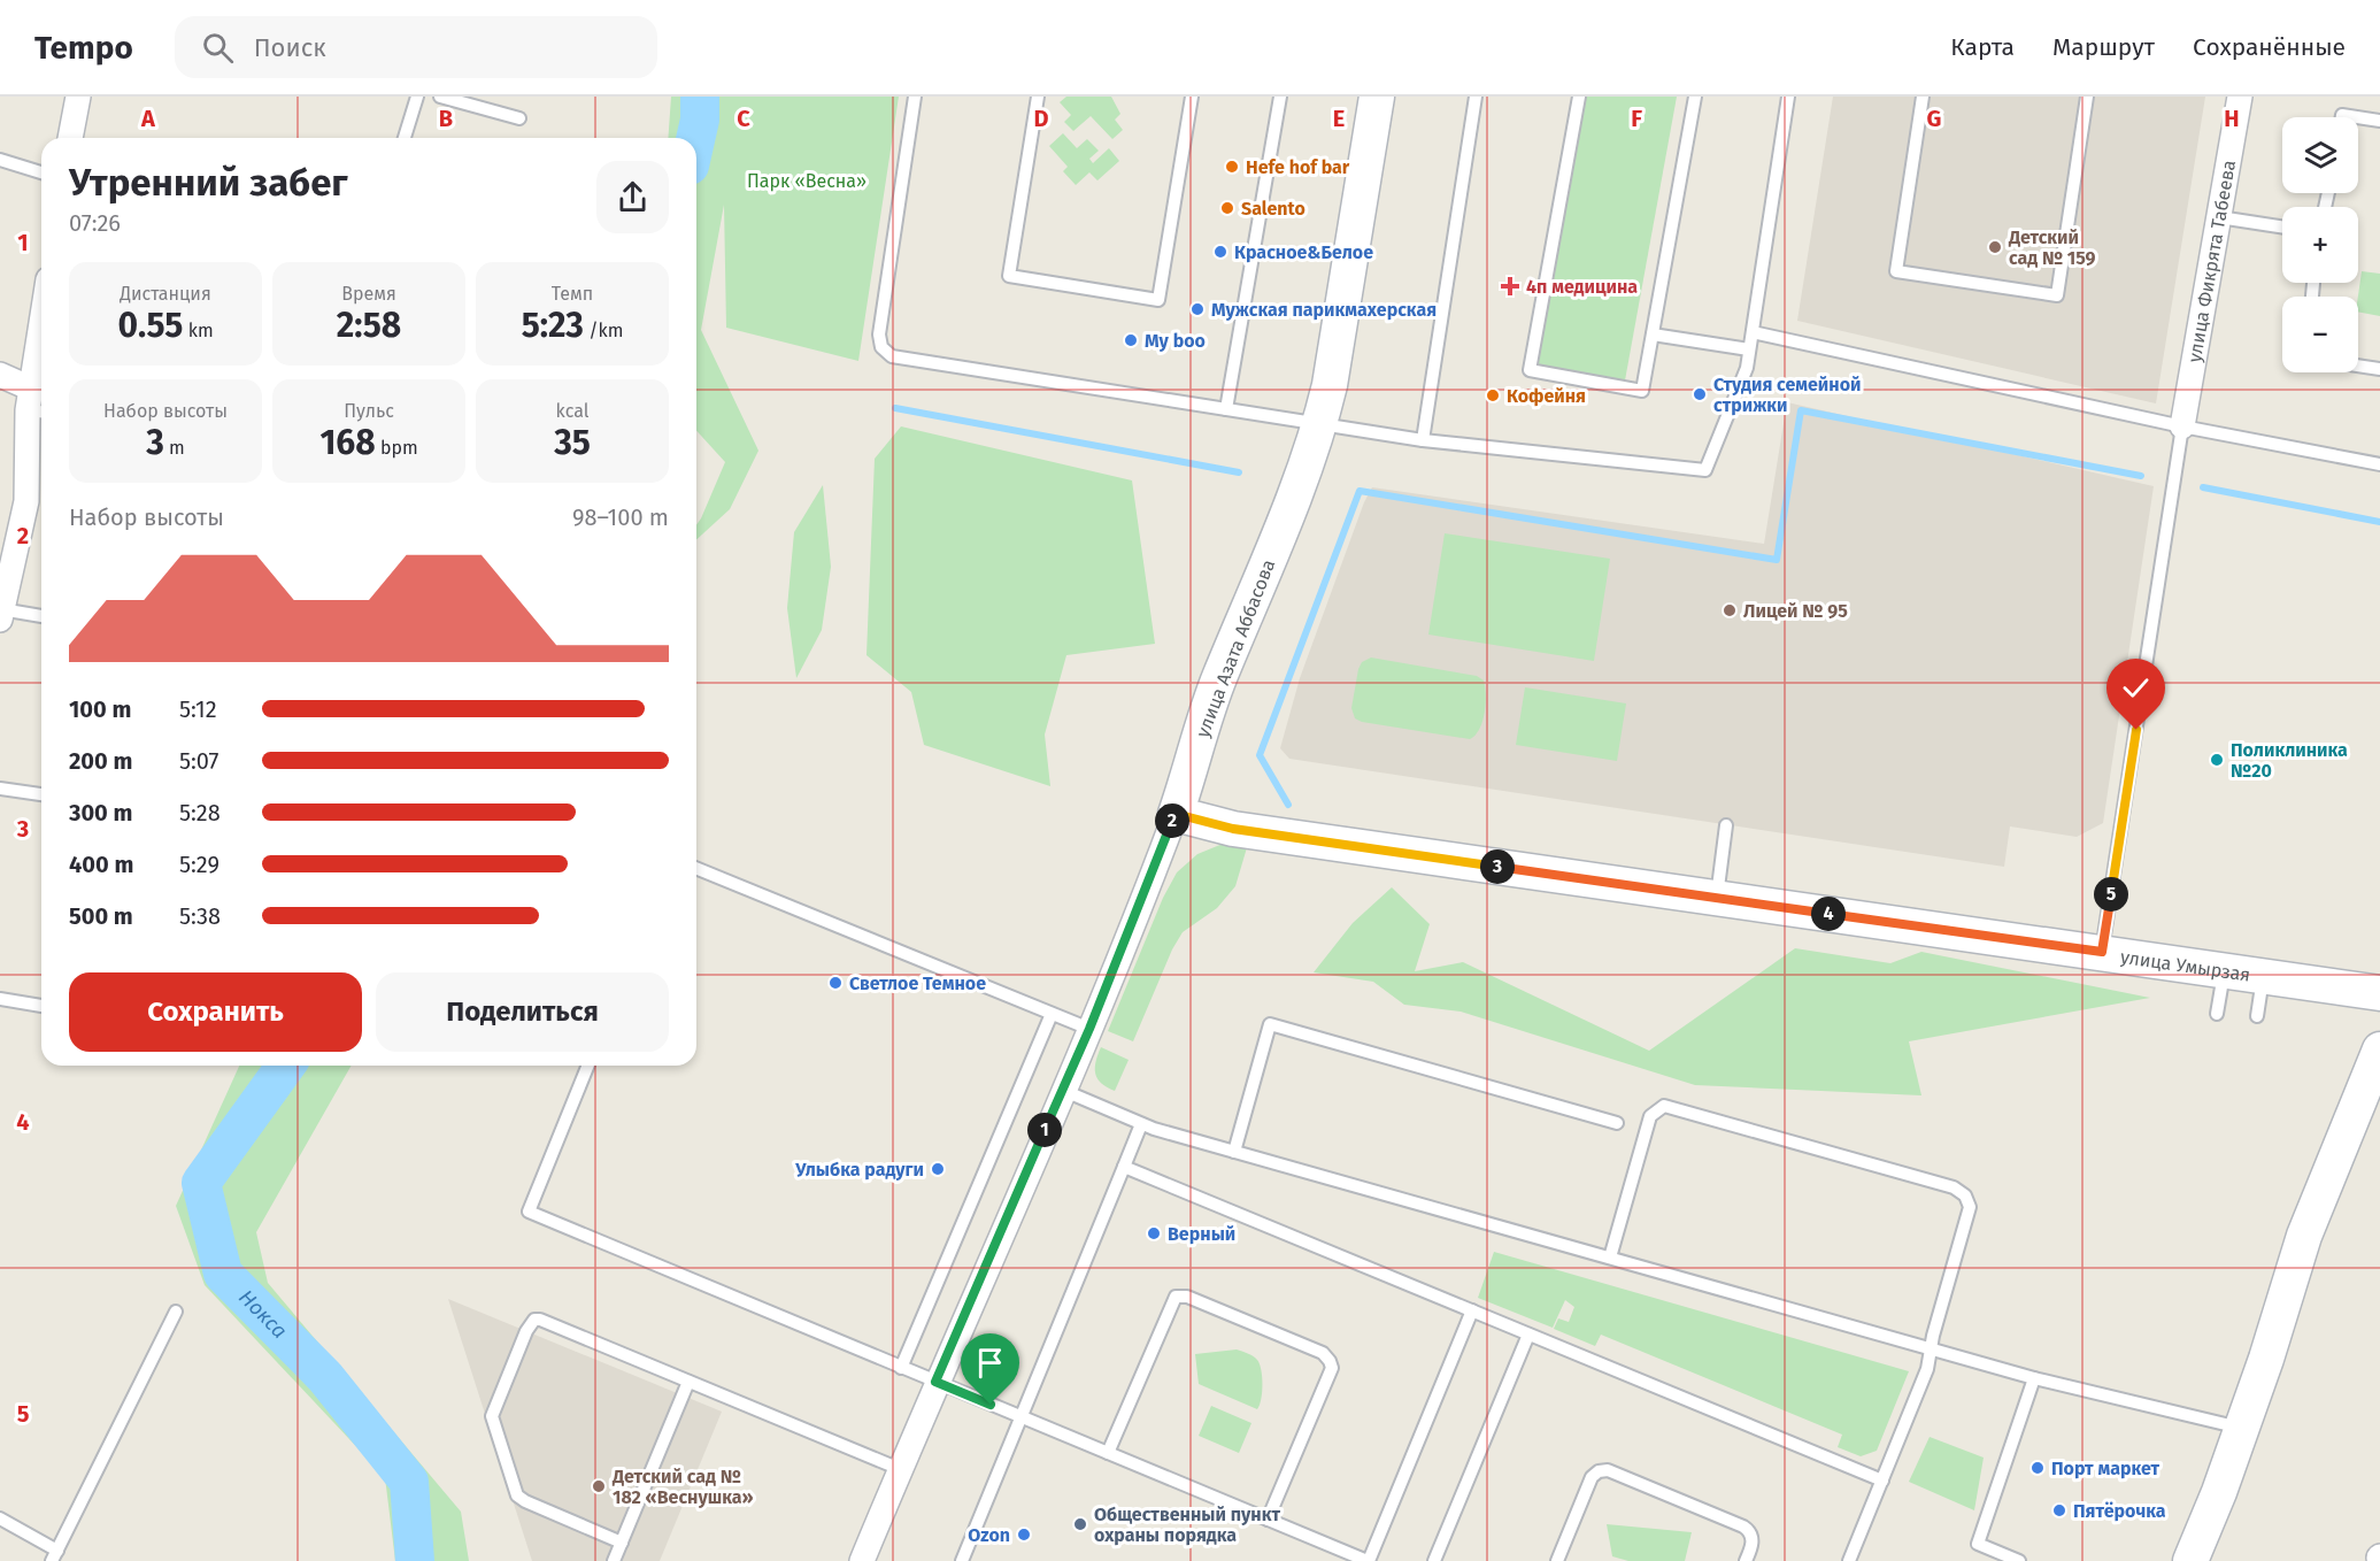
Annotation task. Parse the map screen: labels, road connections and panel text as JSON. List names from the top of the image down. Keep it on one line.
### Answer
{"streets":{"street":["улица Фикрята Табеева","улица Азата Аббасова","улица Умырзая"]},"crossings":[["улица Азата Аббасова","улица Умырзая"]],"water":["Нокса"],"parks":["Парк «Весна»"],"places":{"other":["Hefe hof bar","Salento","Детский сад № 159","Красное&Белое","Мужская парикмахерская","My boo","Студия семейной стрижки","Кофейня","Лицей № 95","Поликлиника №20","Светлое Темное","Улыбка радуги","Верный","Порт маркет","Детский сад № 182 «Веснушка»","Пятёрочка","Общественный пункт охраны порядка","Ozon"],"health":["4п медицина"]},"page":{"header":"Tempo","search":"Поиск","nav":["Карта","Маршрут","Сохранённые"],"map_buttons":["+","−"],"heading":["Утренний забег","07:26"],"stats":[["Дистанция","0.55 km"],["Время","2:58"],["Темп","5:23 /km"],["Набор высоты","3 m"],["Пульс","168 bpm"],["kcal","35"]],"chart":["Набор высоты","98–100 m"],"list":[{"name":"100 m","note":"5:12"},{"name":"200 m","note":"5:07"},{"name":"300 m","note":"5:28"},{"name":"400 m","note":"5:29"},{"name":"500 m","note":"5:38"}],"pins":["2","3","5","4","1"],"buttons":["Сохранить","Поделиться"]},"grid":{"columns":["A","B","C","D","E","F","G","H"],"rows":["1","2","3","4","5"]}}
